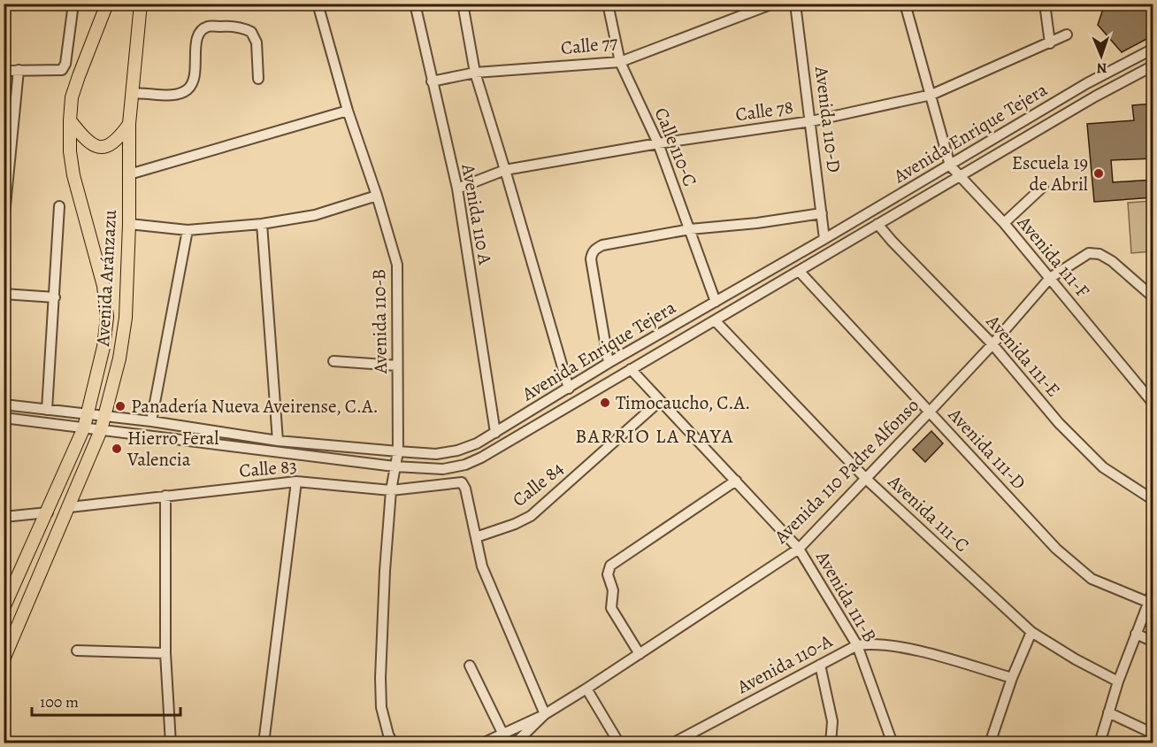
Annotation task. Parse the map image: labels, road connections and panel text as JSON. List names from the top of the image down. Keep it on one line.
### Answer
{"streets":{"main road":["Avenida Aránzazu"],"street":["Calle 77","Calle 78","Avenida 110-D","Avenida Enrique Tejera","Calle 110-C","Avenida 110 A","Avenida 111-F","Avenida 110-B","Avenida 111-E","Avenida 111-D","Calle 83","Avenida 110 Padre Alfonso","Calle 84","Avenida 111-C","Avenida 111-B","Avenida 110-A"]},"crossings":[["Calle 77","Calle 110-C"],["Calle 77","Avenida 110 A"],["Calle 78","Avenida 110-D"],["Calle 78","Calle 110-C"],["Calle 78","Avenida 110 A"],["Avenida 110-D","Avenida Enrique Tejera"],["Avenida Enrique Tejera","Calle 110-C"],["Avenida Enrique Tejera","Avenida 110 A"],["Avenida Enrique Tejera","Avenida 111-F"],["Avenida Enrique Tejera","Avenida Aránzazu"],["Avenida Enrique Tejera","Avenida 110-B"],["Avenida Enrique Tejera","Avenida 111-E"],["Avenida Enrique Tejera","Avenida 111-D"],["Avenida Enrique Tejera","Avenida 111-C"],["Avenida Enrique Tejera","Avenida 111-B"],["Avenida 111-F","Avenida 110 Padre Alfonso"],["Avenida Aránzazu","Calle 83"],["Avenida 110-B","Calle 83"],["Avenida 111-E","Avenida 110 Padre Alfonso"],["Avenida 111-D","Avenida 110 Padre Alfonso"],["Calle 83","Calle 84"],["Avenida 110 Padre Alfonso","Avenida 111-C"],["Avenida 110 Padre Alfonso","Avenida 111-B"],["Calle 84","Avenida 111-B"],["Avenida 111-B","Avenida 110-A"]],"districts":["BARRIO LA RAYA"],"places":["Escuela 19 de Abril","Timocaucho, C.A.","Panadería Nueva Aveirense, C.A.","Hierro Feral Valencia"],"scale_bar":"100 m","north":"bottom"}
